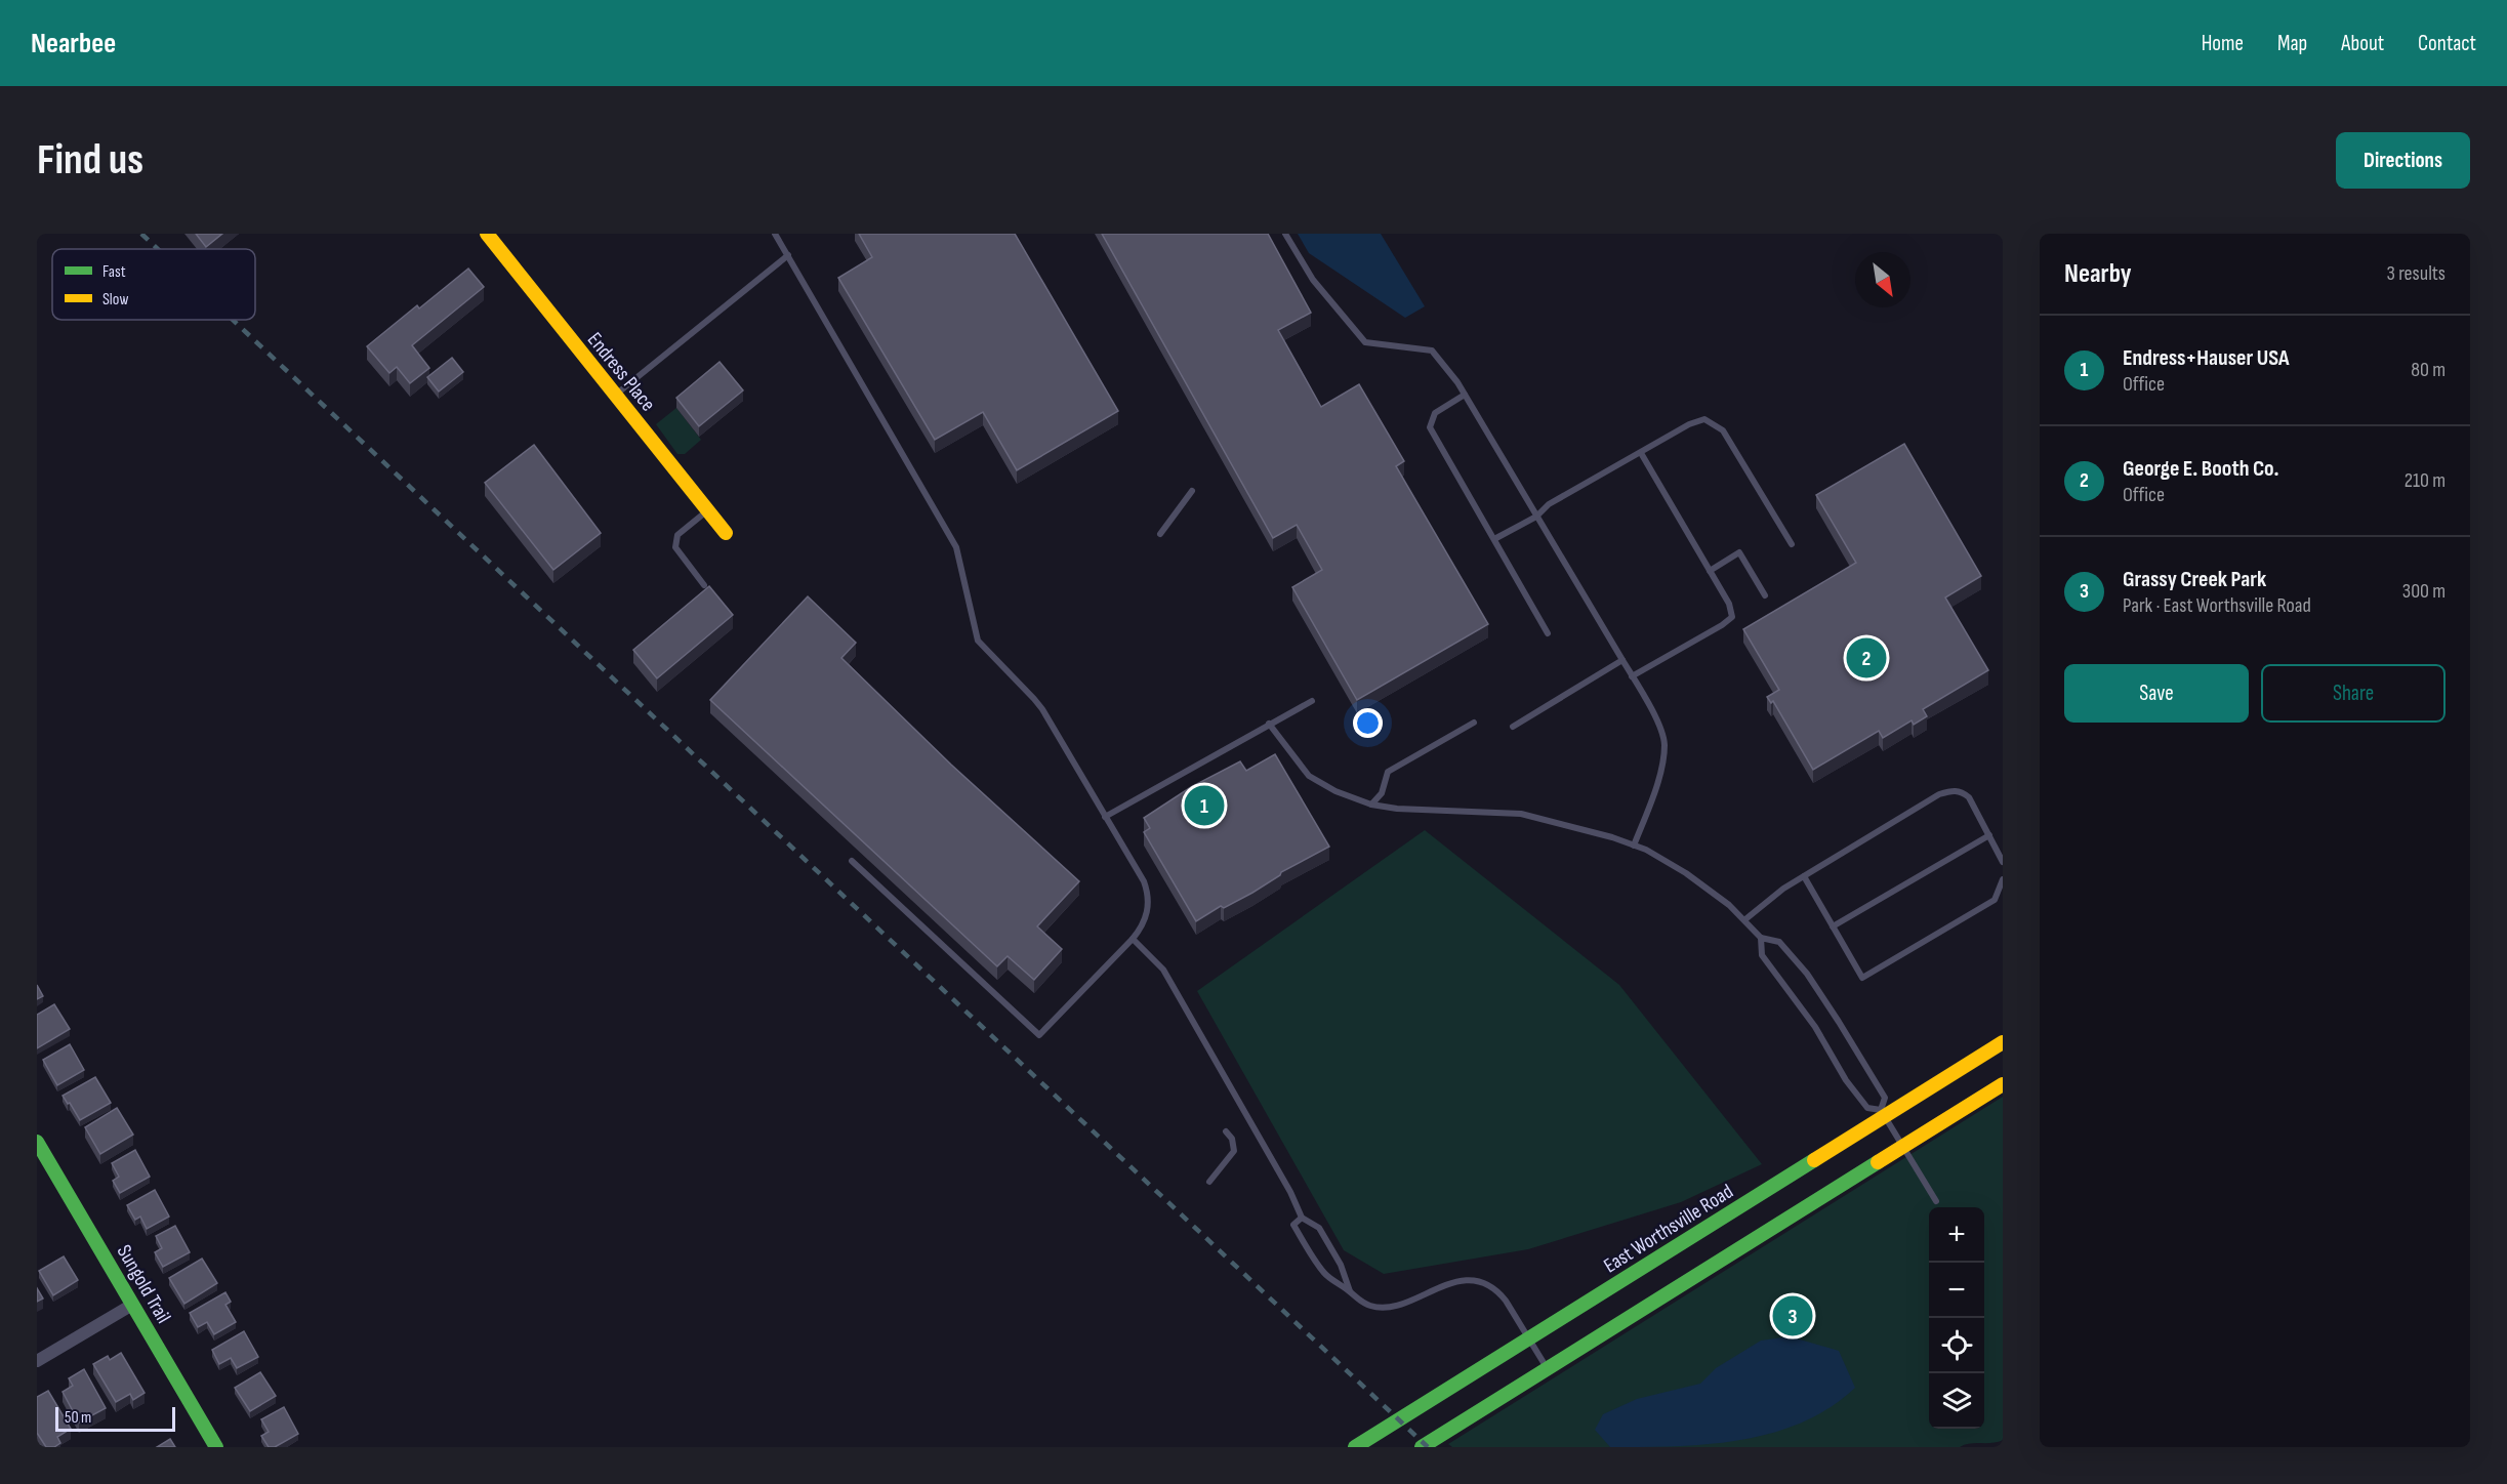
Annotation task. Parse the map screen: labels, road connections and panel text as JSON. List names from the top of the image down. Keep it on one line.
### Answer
{"streets":{"main road":["Endress Place","East Worthsville Road","Sungold Trail"]},"legend":["Fast","Slow"],"scale_bar":"50 m","north":"bottom right","page":{"header":"Nearbee","nav":["Home","Map","About","Contact"],"buttons":["Directions",["Save","Share"]],"title":"Find us","heading":["Nearby","3 results"],"list":[{"mark":"1","name":"Endress+Hauser USA","note":"Office","value":"80 m"},{"mark":"2","name":"George E. Booth Co.","note":"Office","value":"210 m"},{"mark":"3","name":"Grassy Creek Park","note":"Park · East Worthsville Road","value":"300 m"}],"pins":["2","1","3"],"map_buttons":["+","−"],"scale":"50 m"}}
